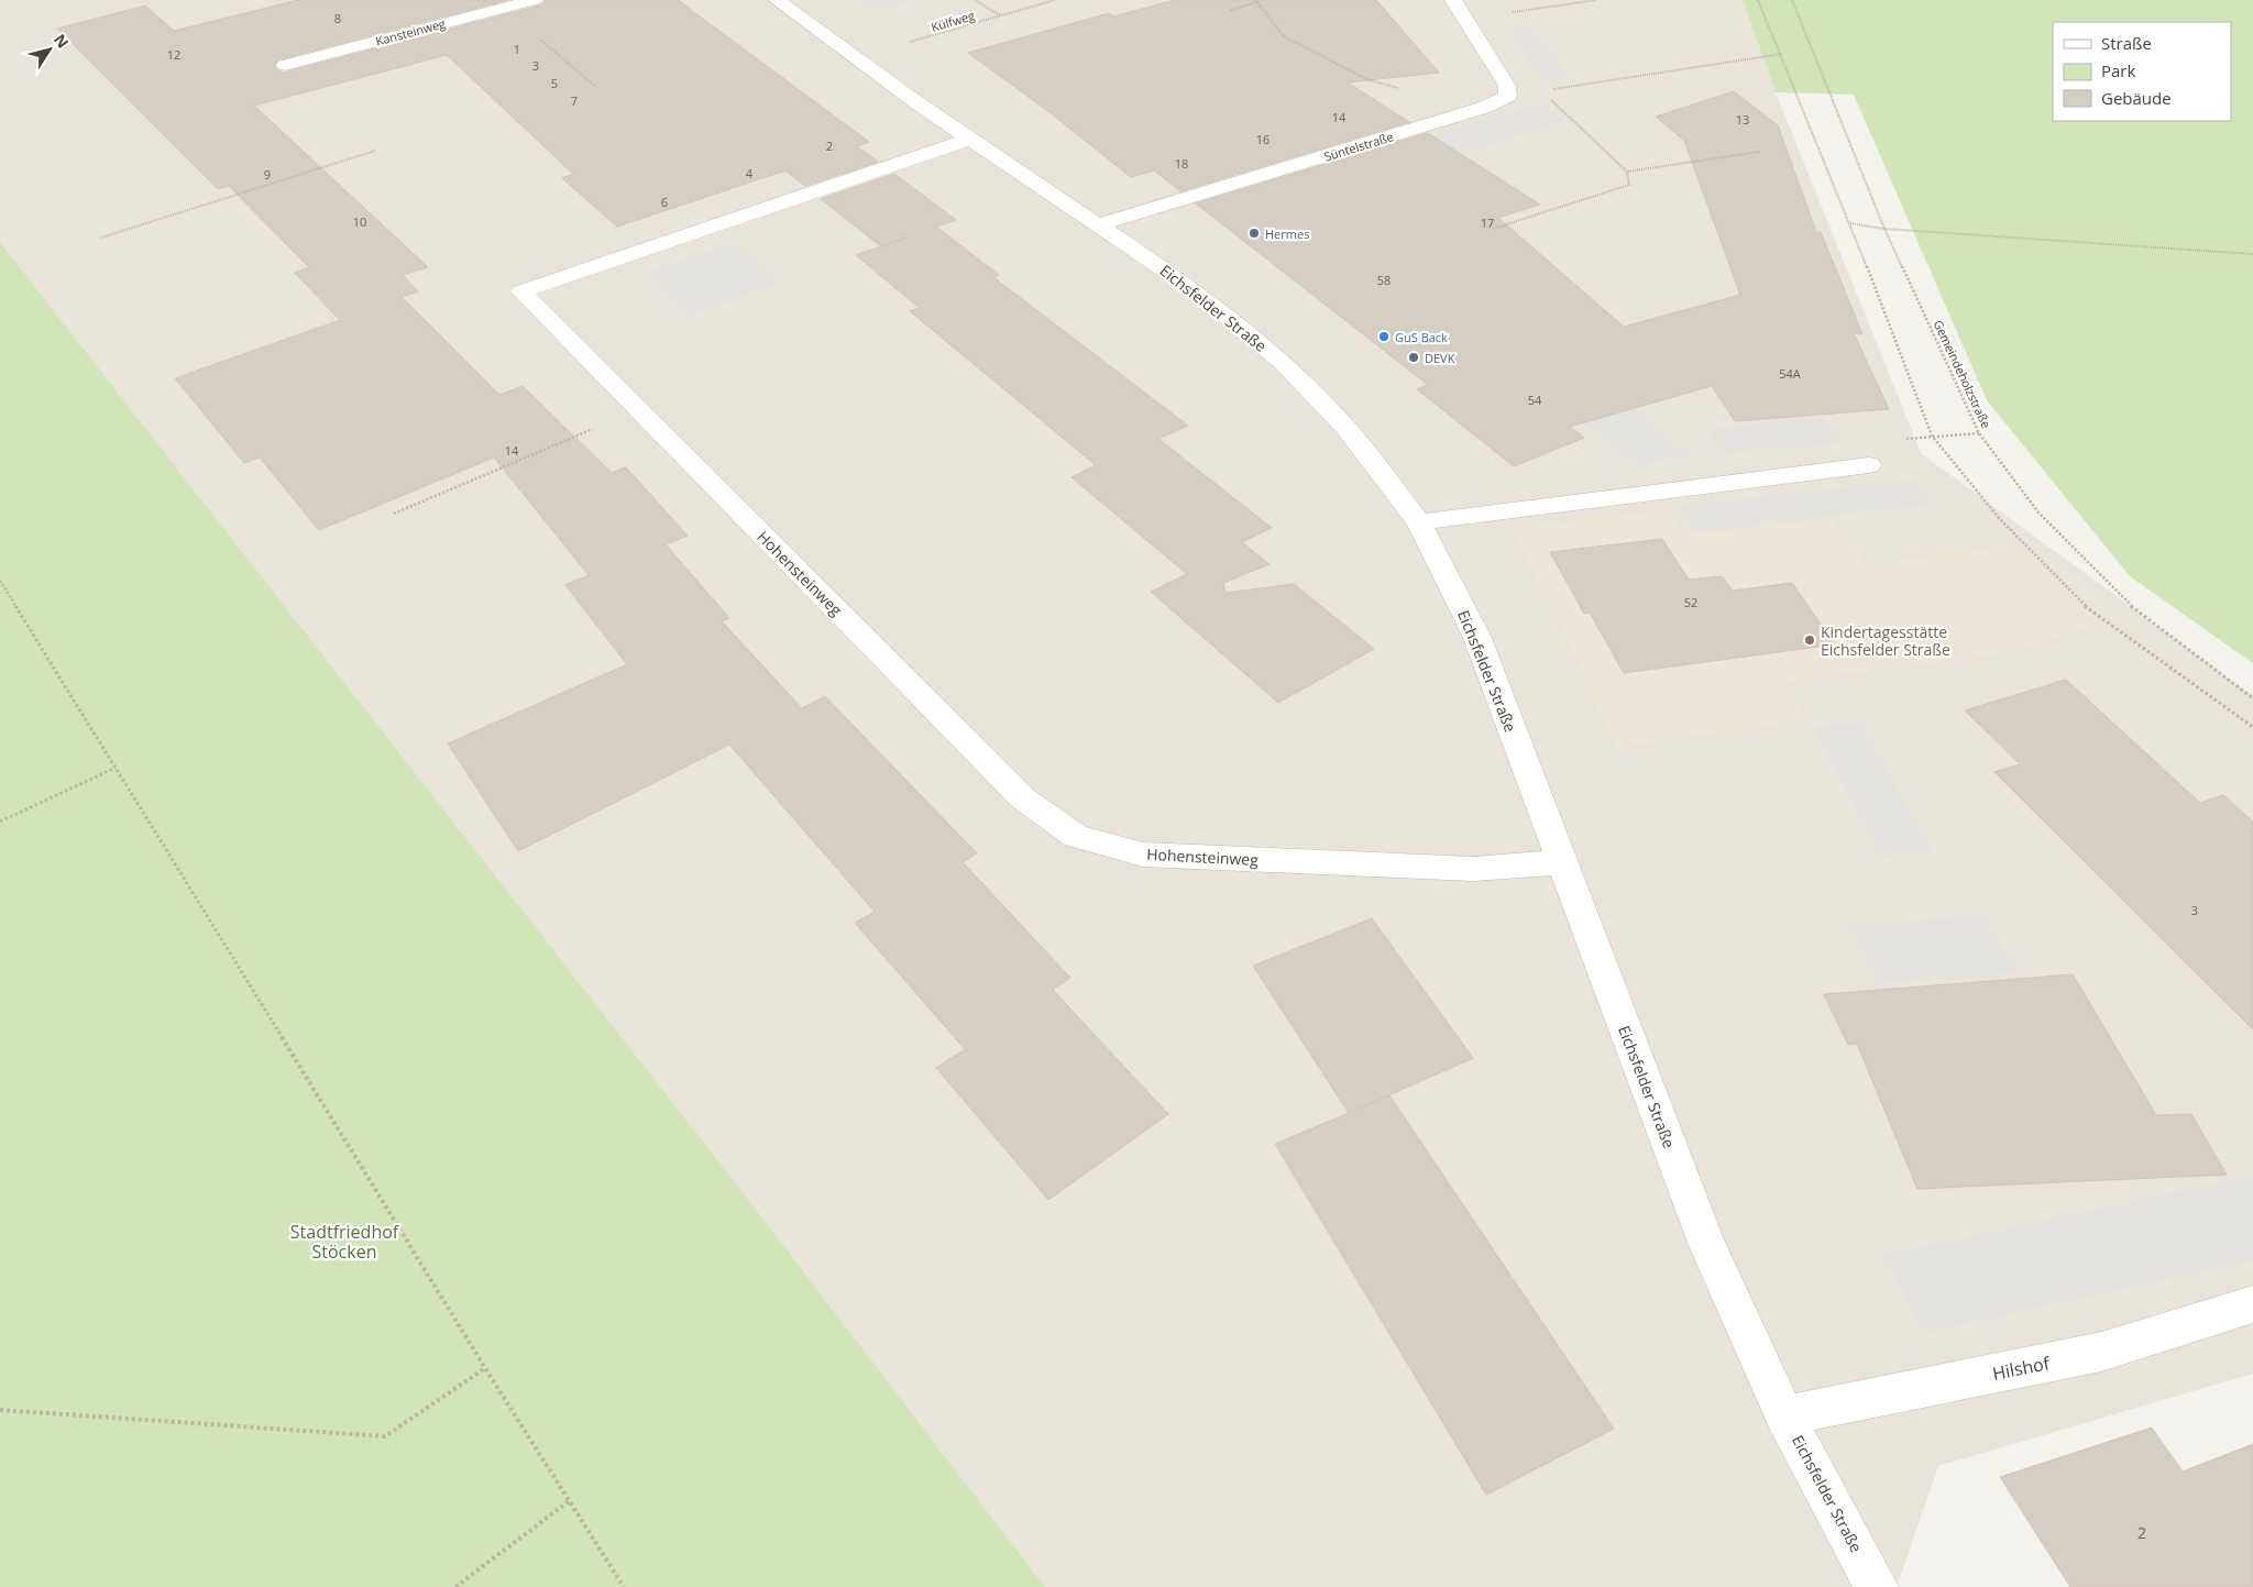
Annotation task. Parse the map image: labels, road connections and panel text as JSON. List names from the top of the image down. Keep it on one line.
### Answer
{"streets":{"street":["Kansteinweg","Süntelstraße","Eichsfelder Straße","Hohensteinweg","Hilshof"],"path":["Külfweg","Gemeindeholzstraße"]},"crossings":[["Külfweg","Eichsfelder Straße"],["Süntelstraße","Eichsfelder Straße"],["Eichsfelder Straße","Hohensteinweg"],["Eichsfelder Straße","Hilshof"]],"parks":["Stadtfriedhof Stöcken"],"places":["Hermes","GuS Back","DEVK","Kindertagesstätte Eichsfelder Straße"],"house_numbers":["8","1","12","3","5","7","14","13","16","2","18","4","9","6","10","17","58","54A","54","14","52","3","2"],"legend":["Straße","Park","Gebäude"],"north":"top right"}
